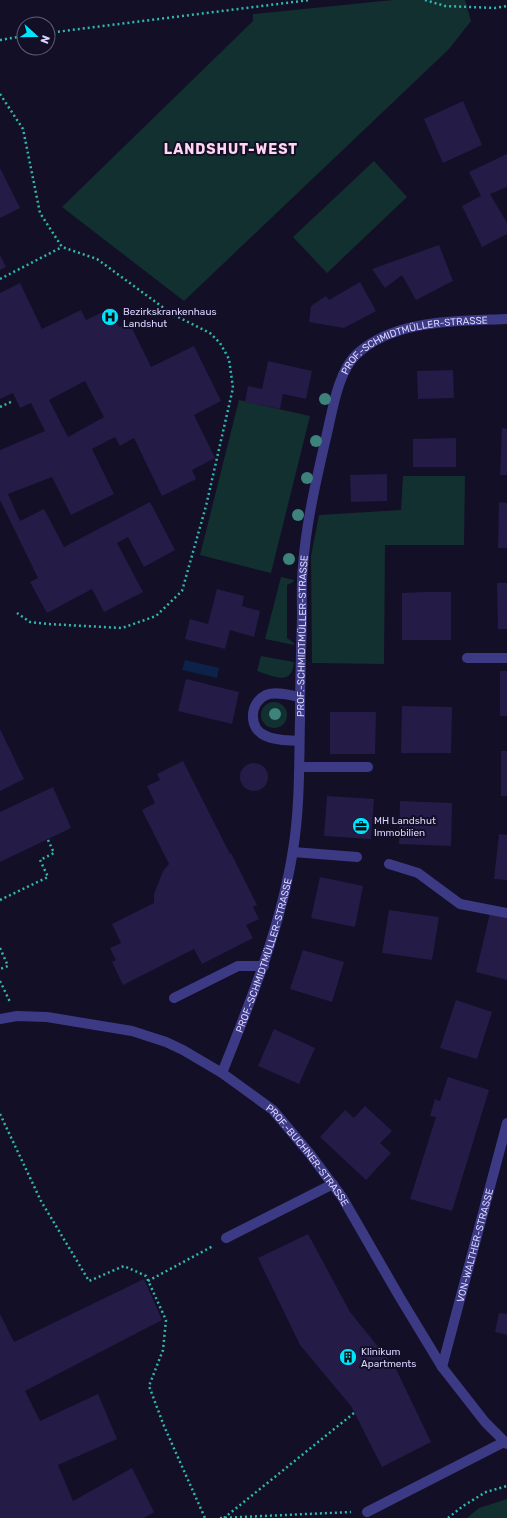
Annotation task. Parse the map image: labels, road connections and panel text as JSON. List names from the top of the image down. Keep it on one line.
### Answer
{"streets":{"street":["PROF.-SCHMIDTMÜLLER-STRASSE","PROF.-BUCHNER-STRASSE","VON-WALTHER-STRASSE"]},"crossings":[["PROF.-SCHMIDTMÜLLER-STRASSE","PROF.-BUCHNER-STRASSE"],["PROF.-BUCHNER-STRASSE","VON-WALTHER-STRASSE"]],"districts":["LANDSHUT-WEST"],"places":{"hospital":["Bezirkskrankenhaus Landshut"],"office":["MH Landshut Immobilien"],"building":["Klinikum Apartments"]},"north":"right"}
